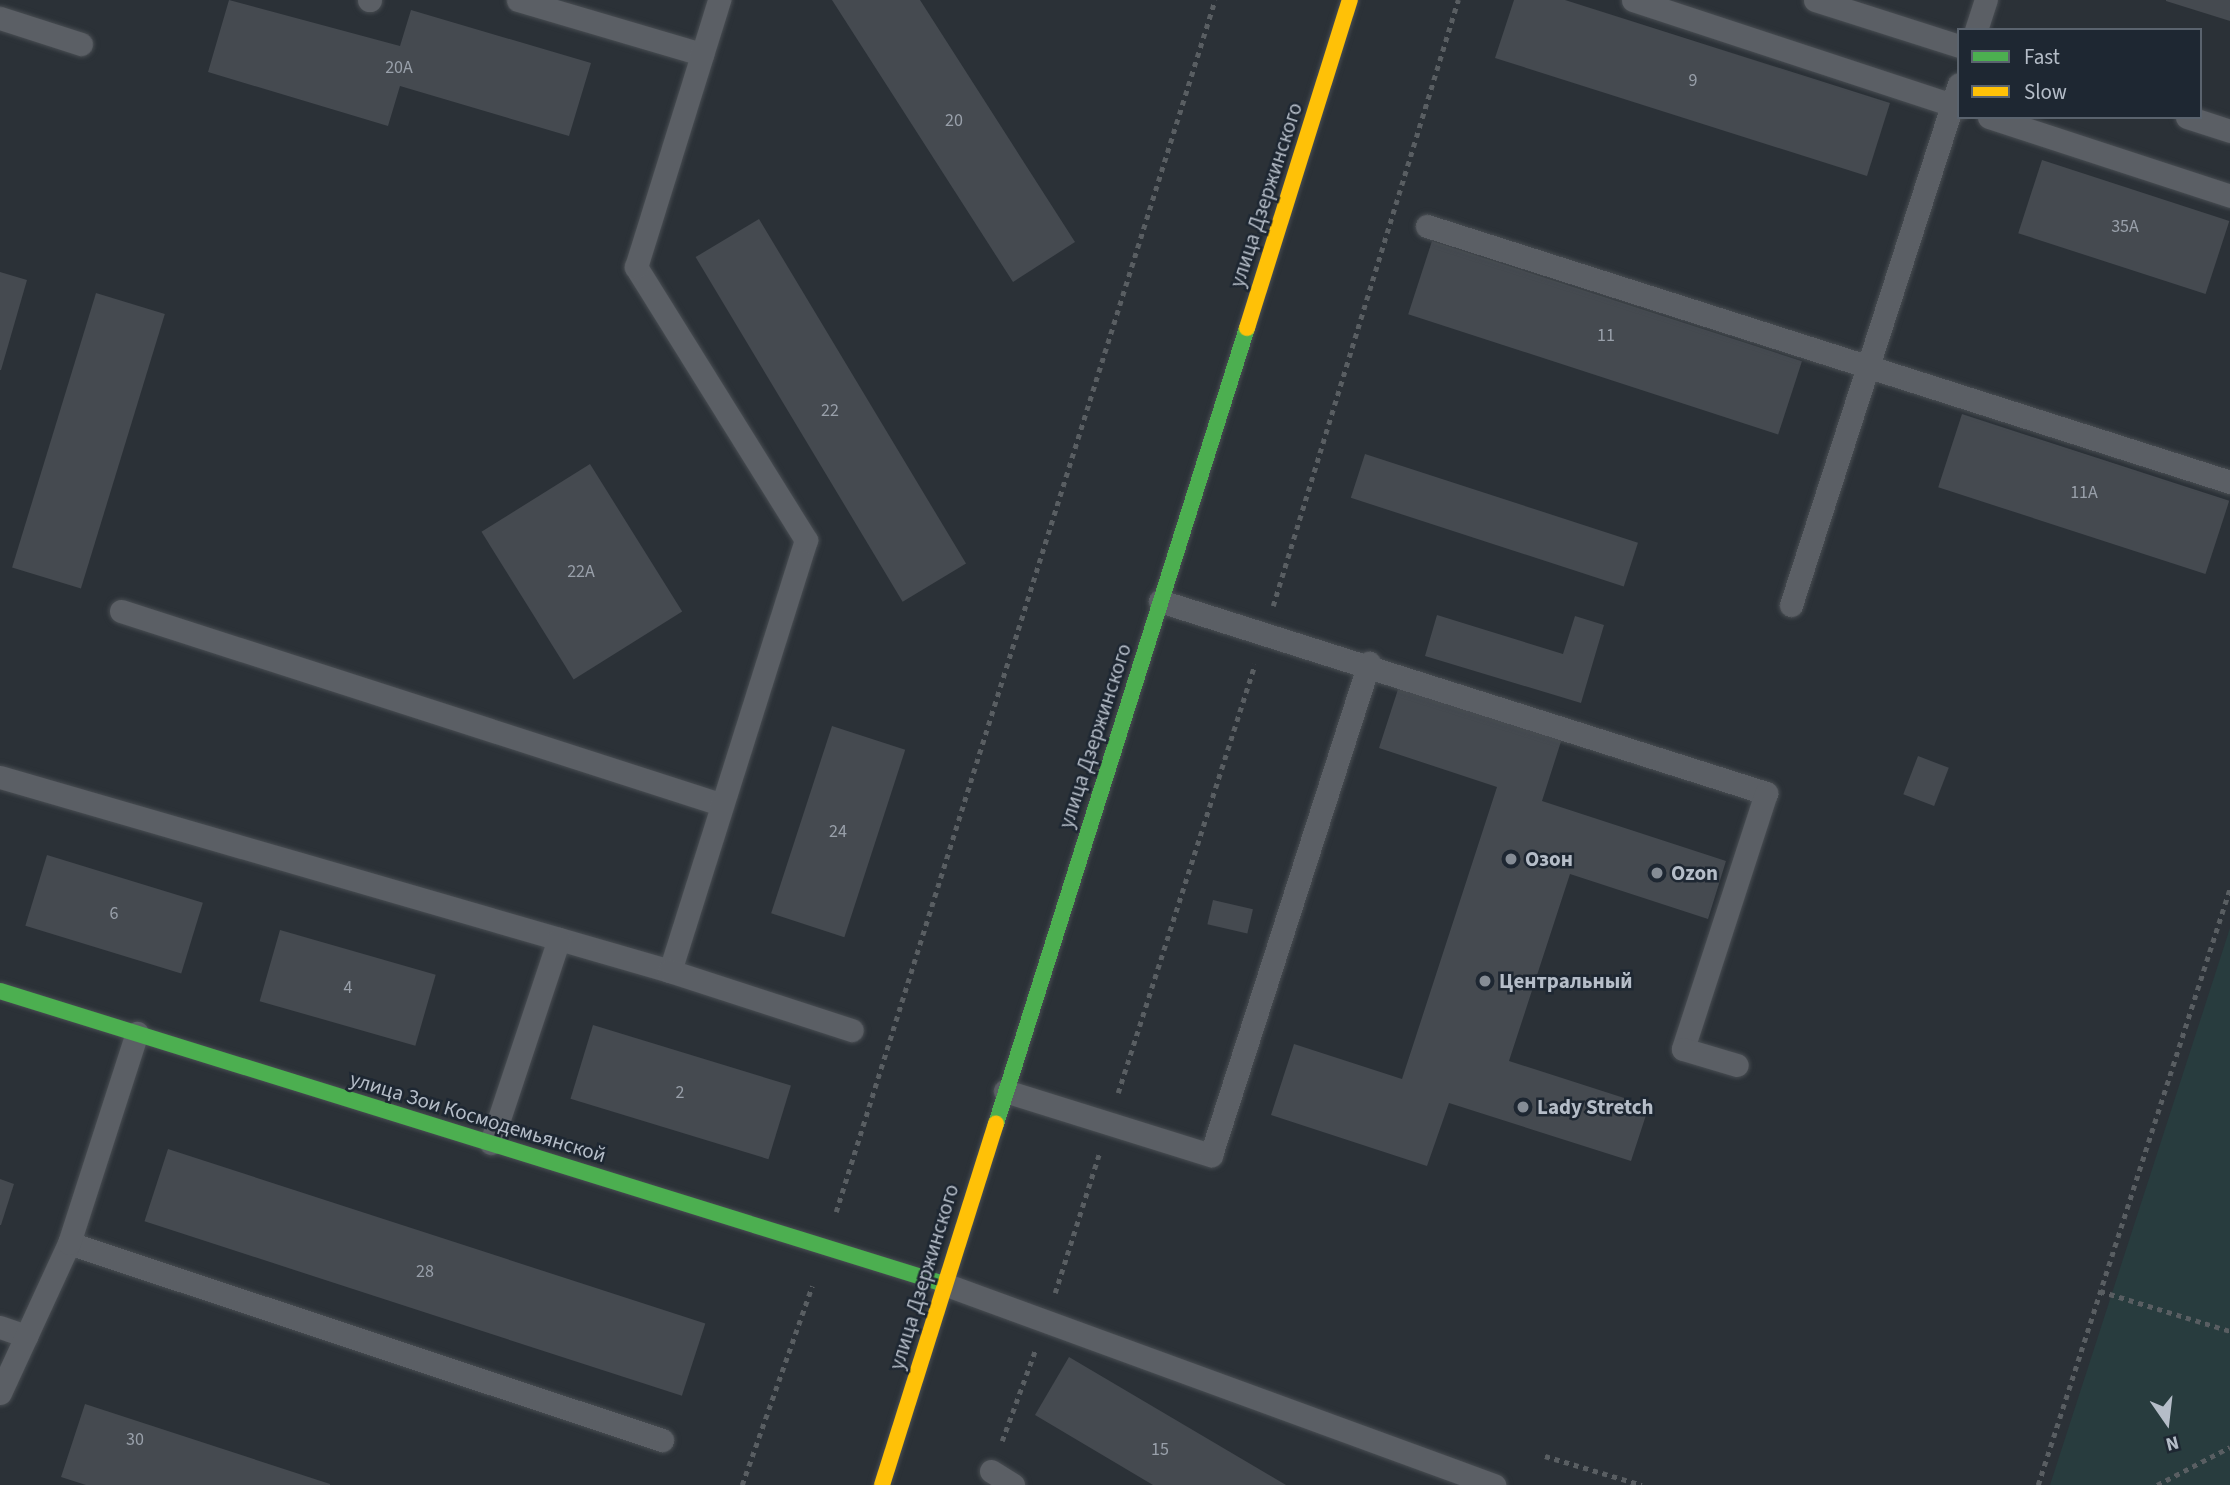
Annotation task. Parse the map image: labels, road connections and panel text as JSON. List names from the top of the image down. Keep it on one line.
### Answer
{"streets":{"main road":["улица Дзержинского","улица Зои Космодемьянской"]},"crossings":[["улица Дзержинского","улица Зои Космодемьянской"]],"places":["Озон","Ozon","Центральный","Lady Stretch"],"house_numbers":["20А","9","20","35А","11","22","11А","22А","24","6","4","2","28","30","15"],"legend":["Fast","Slow"],"north":"bottom"}
